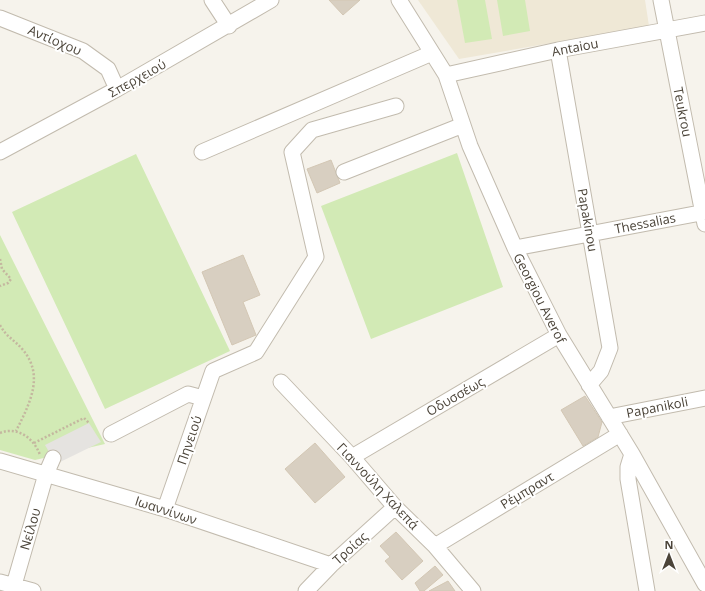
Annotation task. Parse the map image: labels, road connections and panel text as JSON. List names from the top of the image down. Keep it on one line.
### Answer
{"streets":{"street":["Αντίοχου","Antaiou","Σπερχειού","Teukrou","Papakinou","Thessalias","Georgiou Averof","Οδυσσέως","Papanikoli","Πηνειού","Γιαννούλη Χαλεπά","Ρέμπραντ","Ιωαννίνων","Νείλου","Τροίας"]},"crossings":[["Αντίοχου","Σπερχειού"],["Antaiou","Teukrou"],["Antaiou","Papakinou"],["Antaiou","Georgiou Averof"],["Teukrou","Thessalias"],["Papakinou","Thessalias"],["Papakinou","Georgiou Averof"],["Thessalias","Georgiou Averof"],["Georgiou Averof","Οδυσσέως"],["Georgiou Averof","Papanikoli"],["Georgiou Averof","Ρέμπραντ"],["Οδυσσέως","Γιαννούλη Χαλεπά"],["Πηνειού","Ιωαννίνων"],["Γιαννούλη Χαλεπά","Ρέμπραντ"],["Γιαννούλη Χαλεπά","Τροίας"],["Ιωαννίνων","Νείλου"],["Ιωαννίνων","Τροίας"]],"north":"top"}
